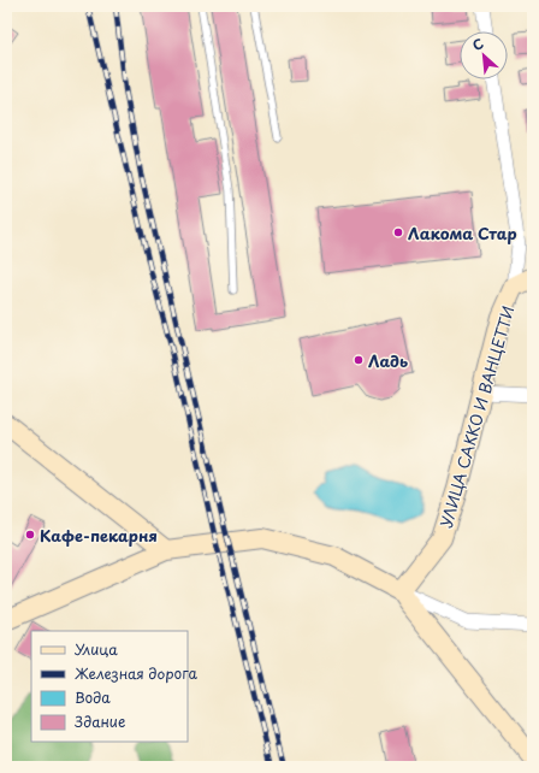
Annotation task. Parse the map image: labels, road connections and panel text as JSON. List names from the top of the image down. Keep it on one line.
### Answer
{"streets":{"main road":["УЛИЦА САККО И ВАНЦЕТТИ"]},"places":["Лакома Стар","Ладь","Кафе-пекарня"],"legend":["Улица","Железная дорога","Вода","Здание"],"north":"top left"}
